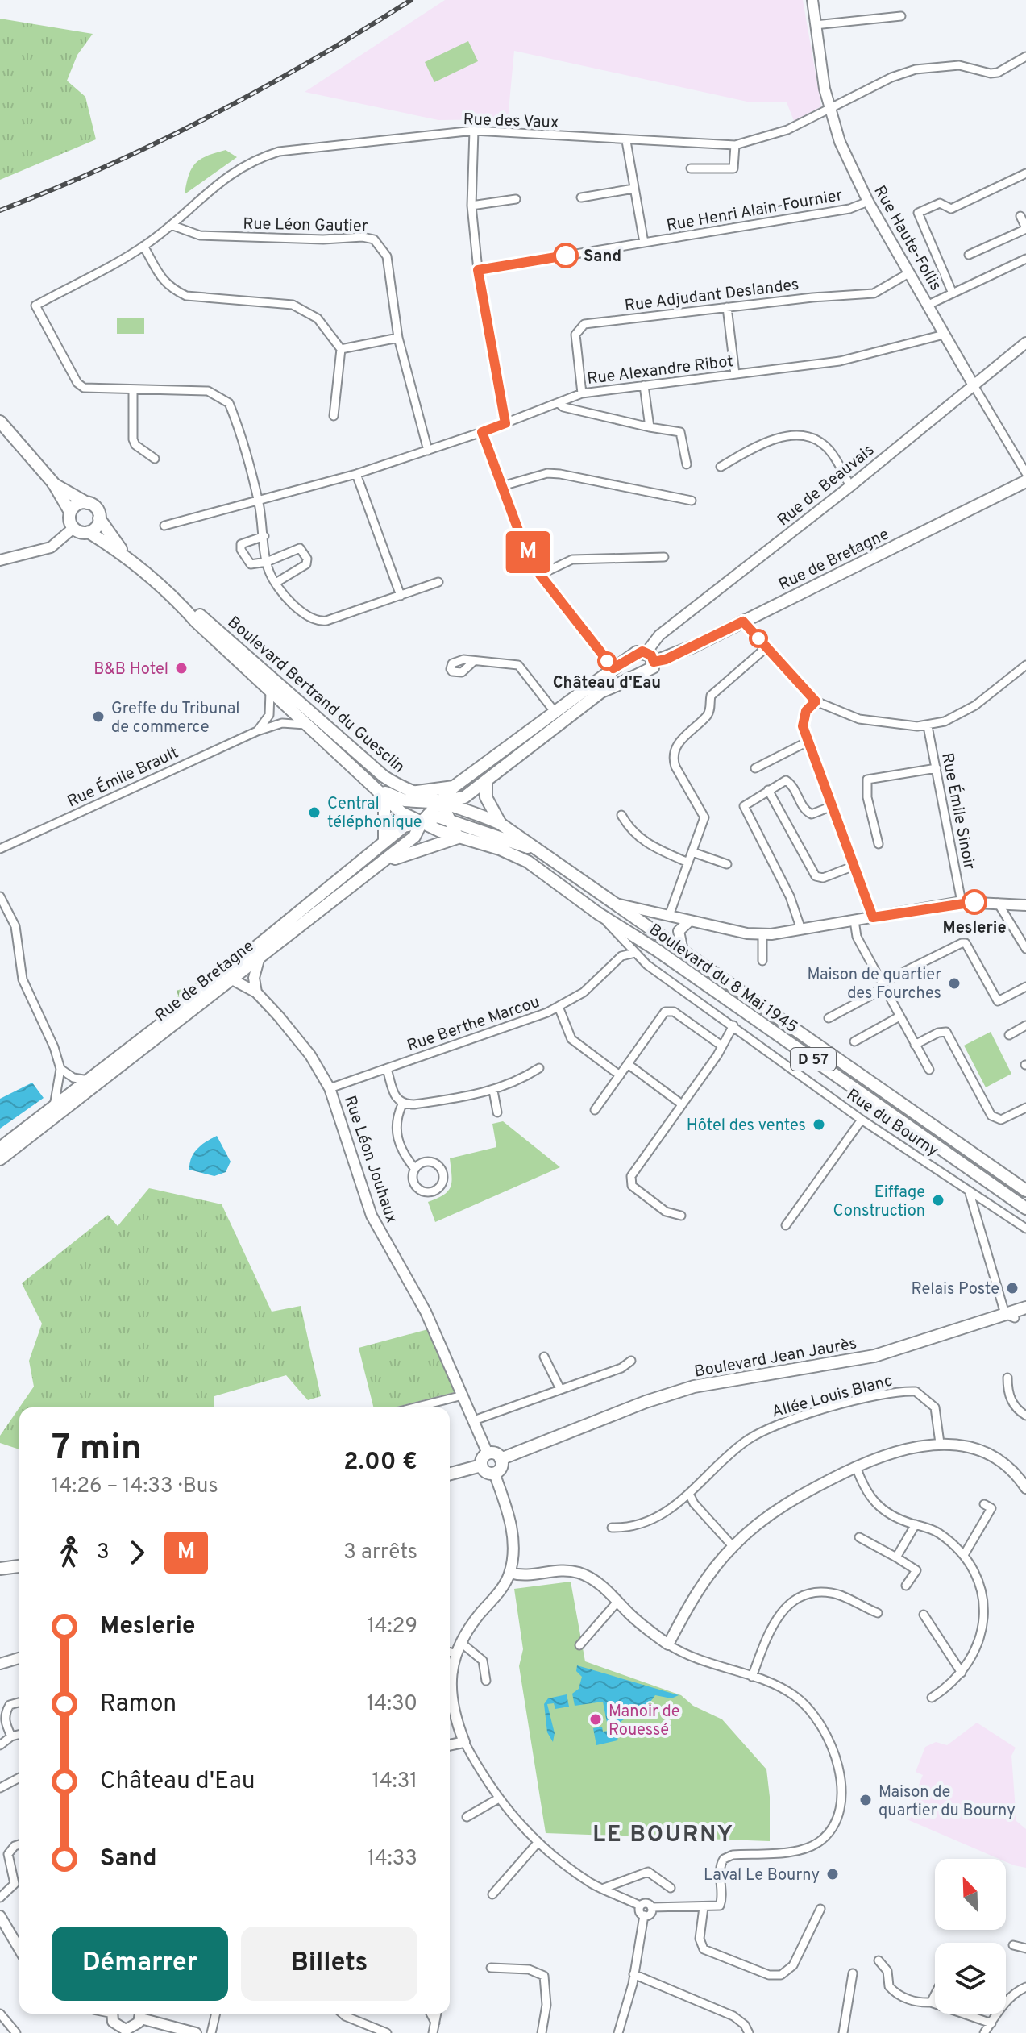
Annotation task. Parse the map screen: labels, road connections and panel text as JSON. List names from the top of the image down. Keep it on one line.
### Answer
{"streets":{"main road":["Rue de Bretagne","Boulevard Bertrand du Guesclin","Boulevard du 8 Mai 1945","D 57","Boulevard Jean Jaurès"],"street":["Rue des Vaux","Rue Henri Alain-Fournier","Rue Léon Gautier","Rue Haute-Follis","Rue Adjudant Deslandes","Rue Alexandre Ribot","Rue de Beauvais","Rue Émile Brault","Rue Émile Sinoir","Rue Berthe Marcou","Rue du Bourny","Rue Léon Jouhaux","Allée Louis Blanc"]},"crossings":[["Rue des Vaux","Rue Léon Gautier"],["Rue des Vaux","Rue Haute-Follis"],["Rue Henri Alain-Fournier","Rue Haute-Follis"],["Rue Léon Gautier","Rue Alexandre Ribot"],["Rue Haute-Follis","Rue Adjudant Deslandes"],["Rue Haute-Follis","Rue Alexandre Ribot"],["Rue Haute-Follis","Rue de Beauvais"],["Rue Adjudant Deslandes","Rue Alexandre Ribot"],["Rue de Beauvais","Rue de Bretagne"],["Rue de Bretagne","Boulevard Bertrand du Guesclin"],["Rue de Bretagne","Boulevard du 8 Mai 1945"],["Rue de Bretagne","Rue Léon Jouhaux"],["Boulevard Bertrand du Guesclin","Rue Émile Brault"],["Boulevard Bertrand du Guesclin","Boulevard du 8 Mai 1945"],["Boulevard du 8 Mai 1945","Rue du Bourny"],["Rue Berthe Marcou","Rue du Bourny"],["Rue Berthe Marcou","Rue Léon Jouhaux"],["Rue Léon Jouhaux","Boulevard Jean Jaurès"]],"districts":["LE BOURNY"],"places":["Sand","Château d'Eau","B&B Hotel","Greffe du Tribunal de commerce","Central téléphonique","Meslerie","Maison de quartier des Fourches","Hôtel des ventes","Eiffage Construction","Relais Poste","Manoir de Rouessé","Maison de quartier du Bourny","Laval Le Bourny"],"lines":["bus line M"],"north":"top left","page":{"on_map":"M","heading":["7 min","14:26 – 14:33 · Bus","2.00 €"],"legs":["3","M","3 arrêts"],"list":[{"name":"Meslerie","value":"14:29"},{"name":"Ramon","value":"14:30"},{"name":"Château d'Eau","value":"14:31"},{"name":"Sand","value":"14:33"}],"buttons":["Démarrer","Billets"]}}
